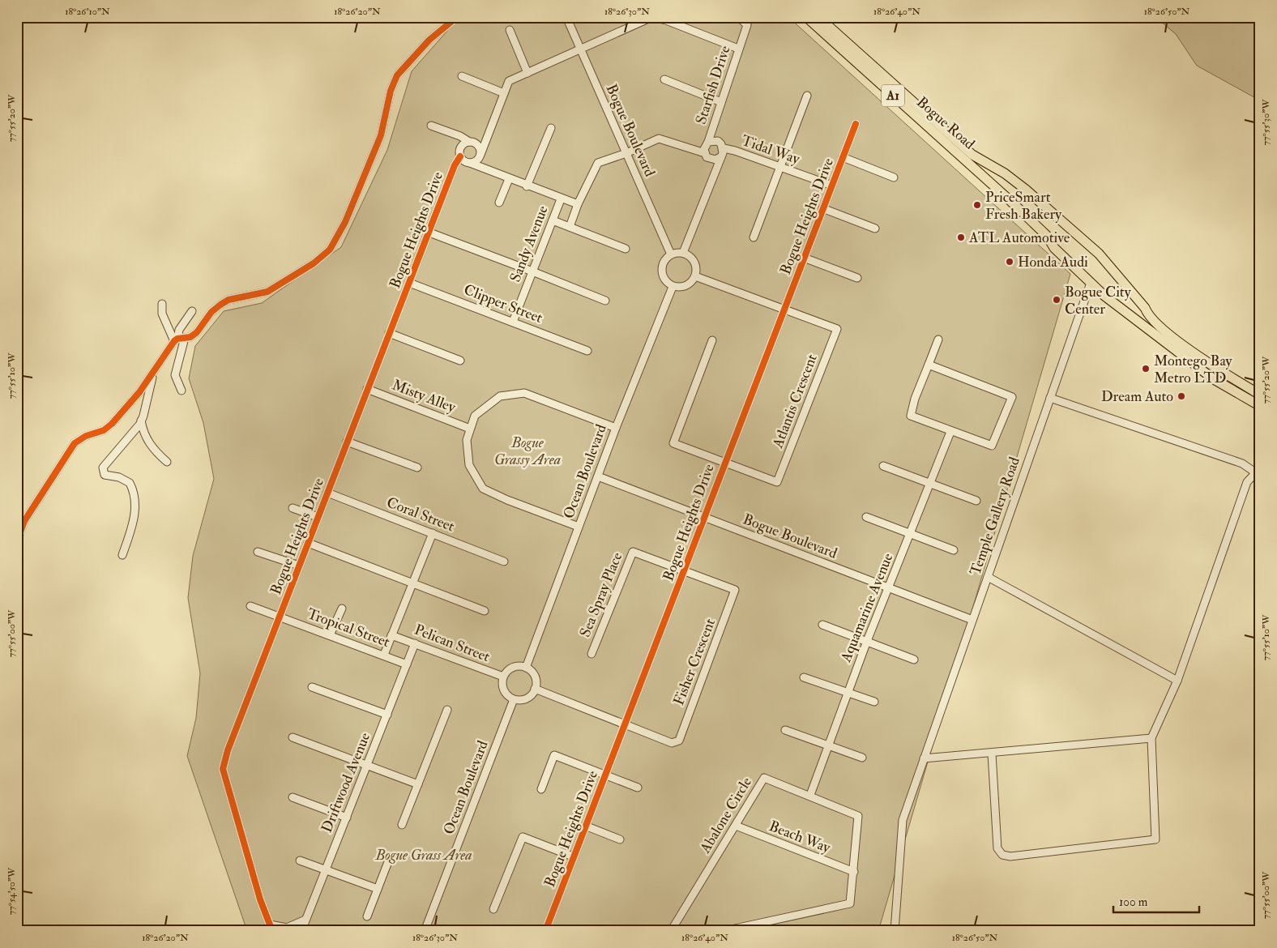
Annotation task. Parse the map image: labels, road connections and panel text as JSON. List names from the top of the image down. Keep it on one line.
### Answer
{"streets":{"main road":["A1","Bogue Road"],"street":["Starfish Drive","Bogue Boulevard","Tidal Way","Bogue Heights Drive","Sandy Avenue","Clipper Street","Misty Alley","Atlantis Crescent","Ocean Boulevard","Coral Street","Temple Gallery Road","Sea Spray Place","Aquamarine Avenue","Tropical Street","Pelican Street","Fisher Crescent","Driftwood Avenue","Abalone Circle","Beach Way"]},"crossings":[["Starfish Drive","Tidal Way"],["Bogue Road","Temple Gallery Road"],["Bogue Boulevard","Bogue Heights Drive"],["Bogue Boulevard","Ocean Boulevard"],["Bogue Boulevard","Temple Gallery Road"],["Bogue Boulevard","Aquamarine Avenue"],["Tidal Way","Bogue Heights Drive"],["Bogue Heights Drive","Sandy Avenue"],["Bogue Heights Drive","Clipper Street"],["Bogue Heights Drive","Misty Alley"],["Bogue Heights Drive","Atlantis Crescent"],["Bogue Heights Drive","Coral Street"],["Bogue Heights Drive","Sea Spray Place"],["Bogue Heights Drive","Tropical Street"],["Bogue Heights Drive","Fisher Crescent"],["Bogue Heights Drive","Driftwood Avenue"],["Sandy Avenue","Clipper Street"],["Ocean Boulevard","Pelican Street"],["Sea Spray Place","Fisher Crescent"],["Aquamarine Avenue","Abalone Circle"],["Tropical Street","Driftwood Avenue"],["Pelican Street","Driftwood Avenue"],["Abalone Circle","Beach Way"]],"parks":["Bogue Grassy Area","Bogue Grass Area"],"places":["PriceSmart Fresh Bakery","ATL Automotive","Honda Audi","Bogue City Center","Montego Bay Metro LTD","Dream Auto"],"scale_bar":"100 m","coordinates":["18°26'10\"N","18°26'20\"N","18°26'30\"N","18°26'40\"N","18°26'50\"N","77°55'20\"W","77°55'30\"W","77°55'10\"W","77°55'00\"W","77°54'50\"W"]}
